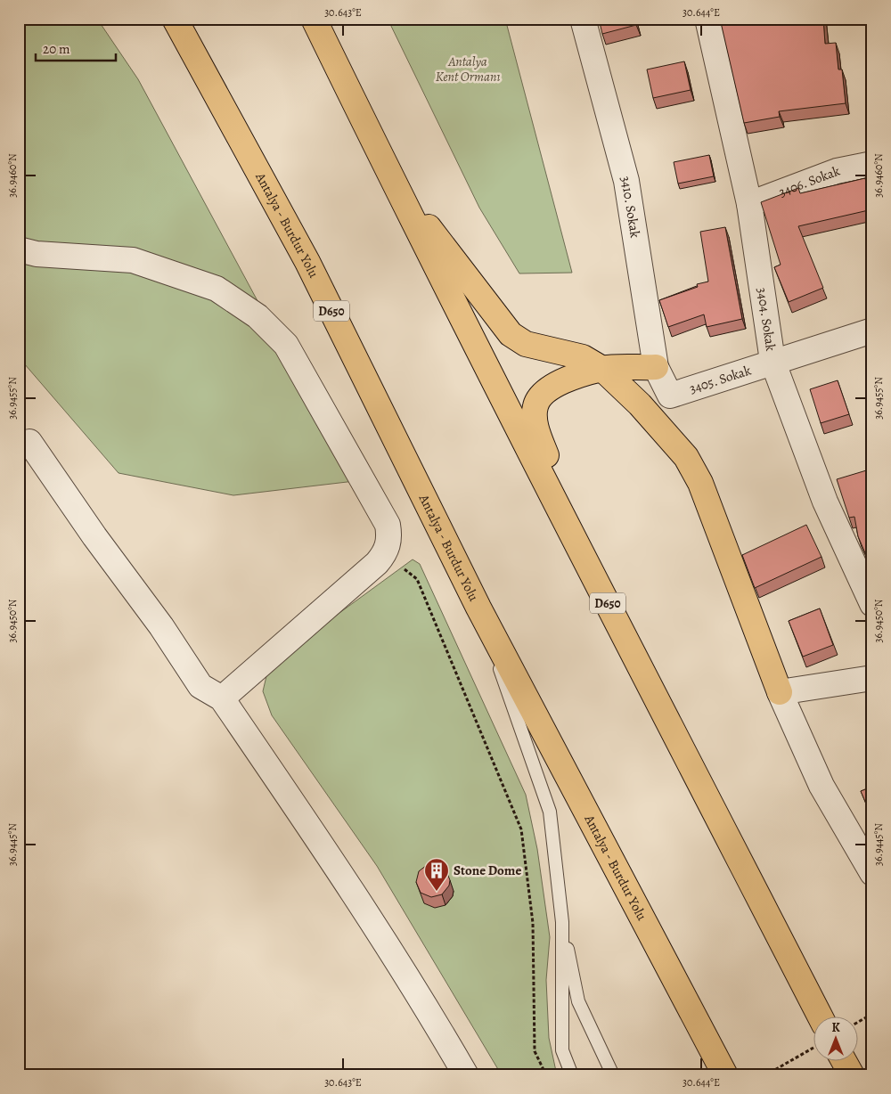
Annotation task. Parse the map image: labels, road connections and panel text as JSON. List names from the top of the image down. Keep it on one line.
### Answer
{"streets":{"highway":["Antalya - Burdur Yolu","D650"],"street":["3406. Sokak","3410. Sokak","3404. Sokak","3405. Sokak"]},"crossings":[["3406. Sokak","3404. Sokak"],["3410. Sokak","3405. Sokak"],["3404. Sokak","3405. Sokak"]],"parks":["Antalya Kent Ormanı"],"places":{"building":["Stone Dome"]},"scale_bar":"20 m","north":"top","coordinates":["30.643°E","30.644°E","36.9460°N","36.9455°N","36.9450°N","36.9445°N"]}
